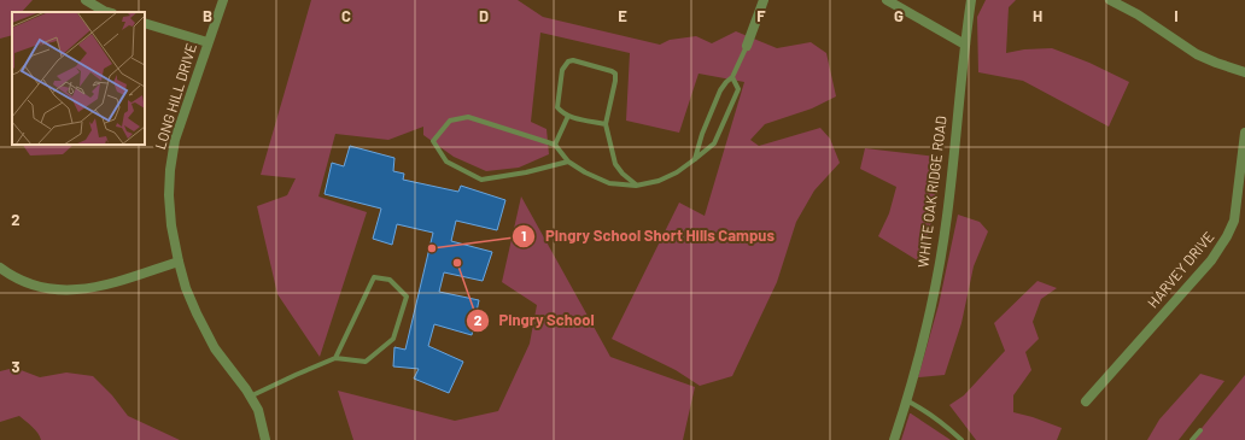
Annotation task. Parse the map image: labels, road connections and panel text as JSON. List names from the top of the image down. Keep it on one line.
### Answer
{"streets":{"street":["LONG HILL DRIVE","WHITE OAK RIDGE ROAD","HARVEY DRIVE"]},"places":["Pingry School Short Hills Campus","Pingry School"],"grid":{"columns":["B","C","D","E","F","G","H","I"],"rows":["2","3"]}}
